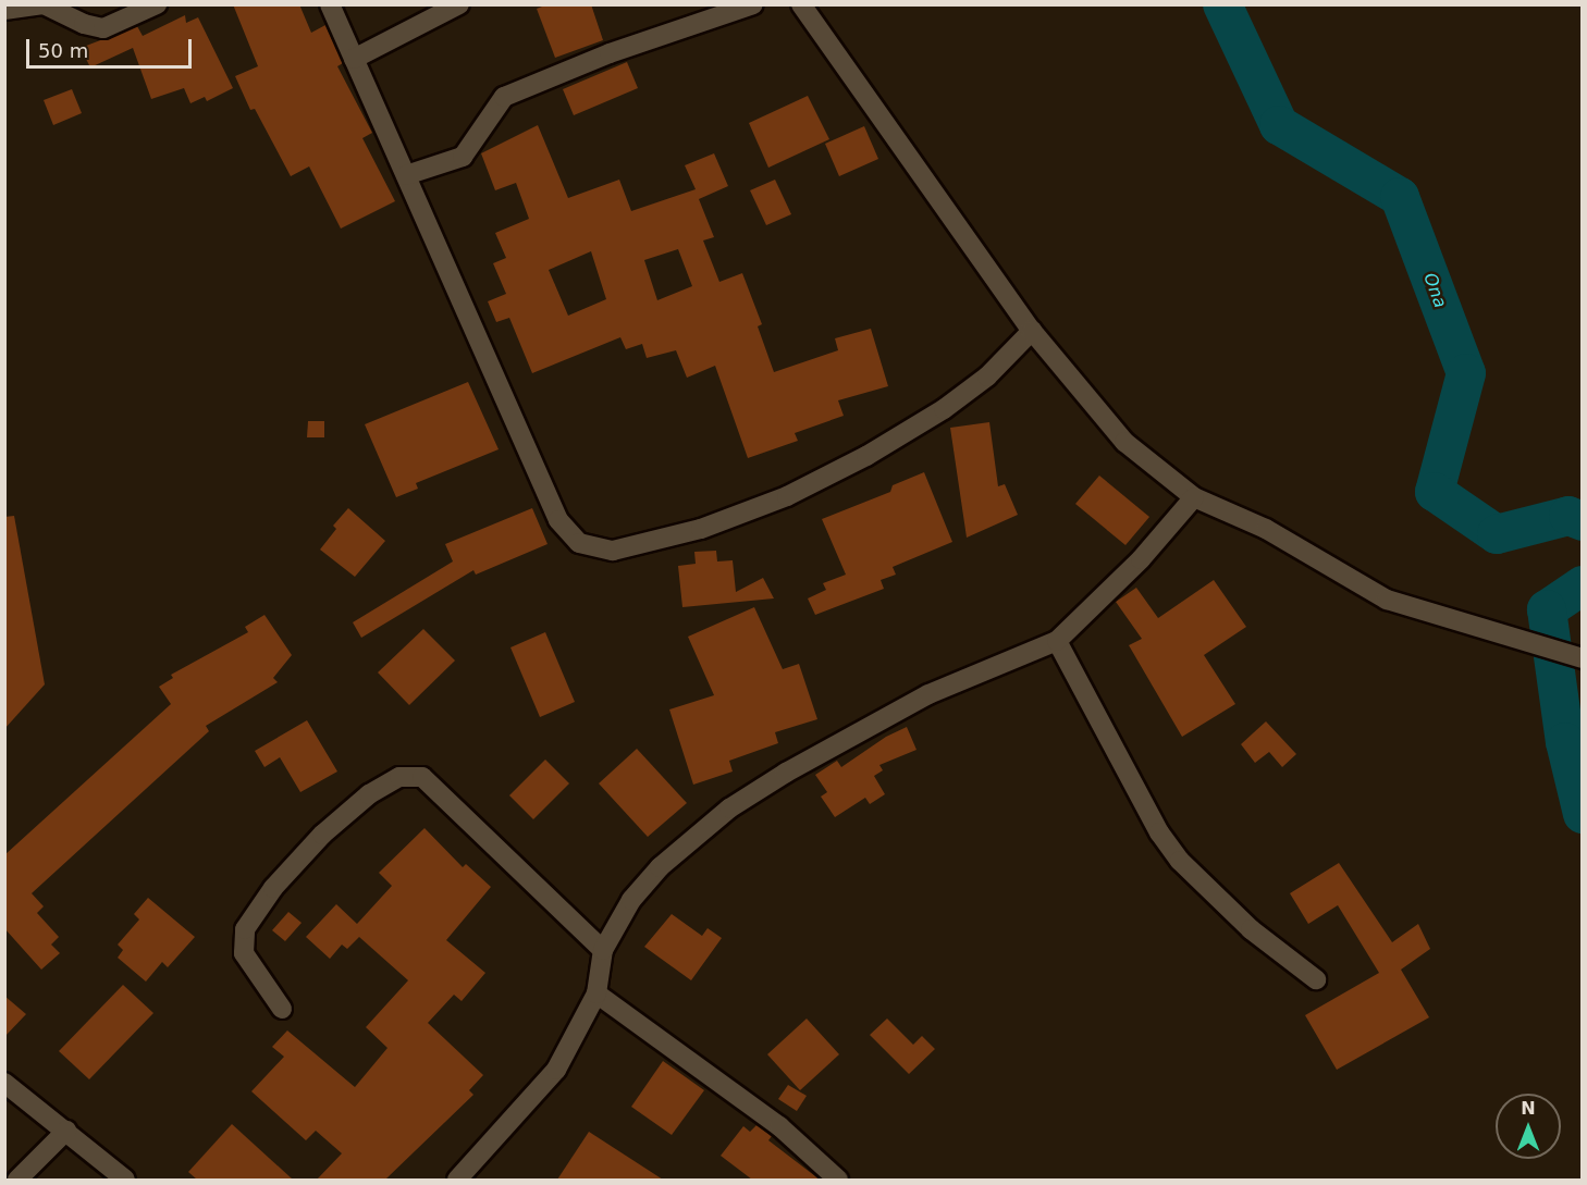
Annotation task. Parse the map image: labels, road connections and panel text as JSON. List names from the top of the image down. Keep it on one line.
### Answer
{"water":["Ona"],"scale_bar":"50 m","north":"top"}
